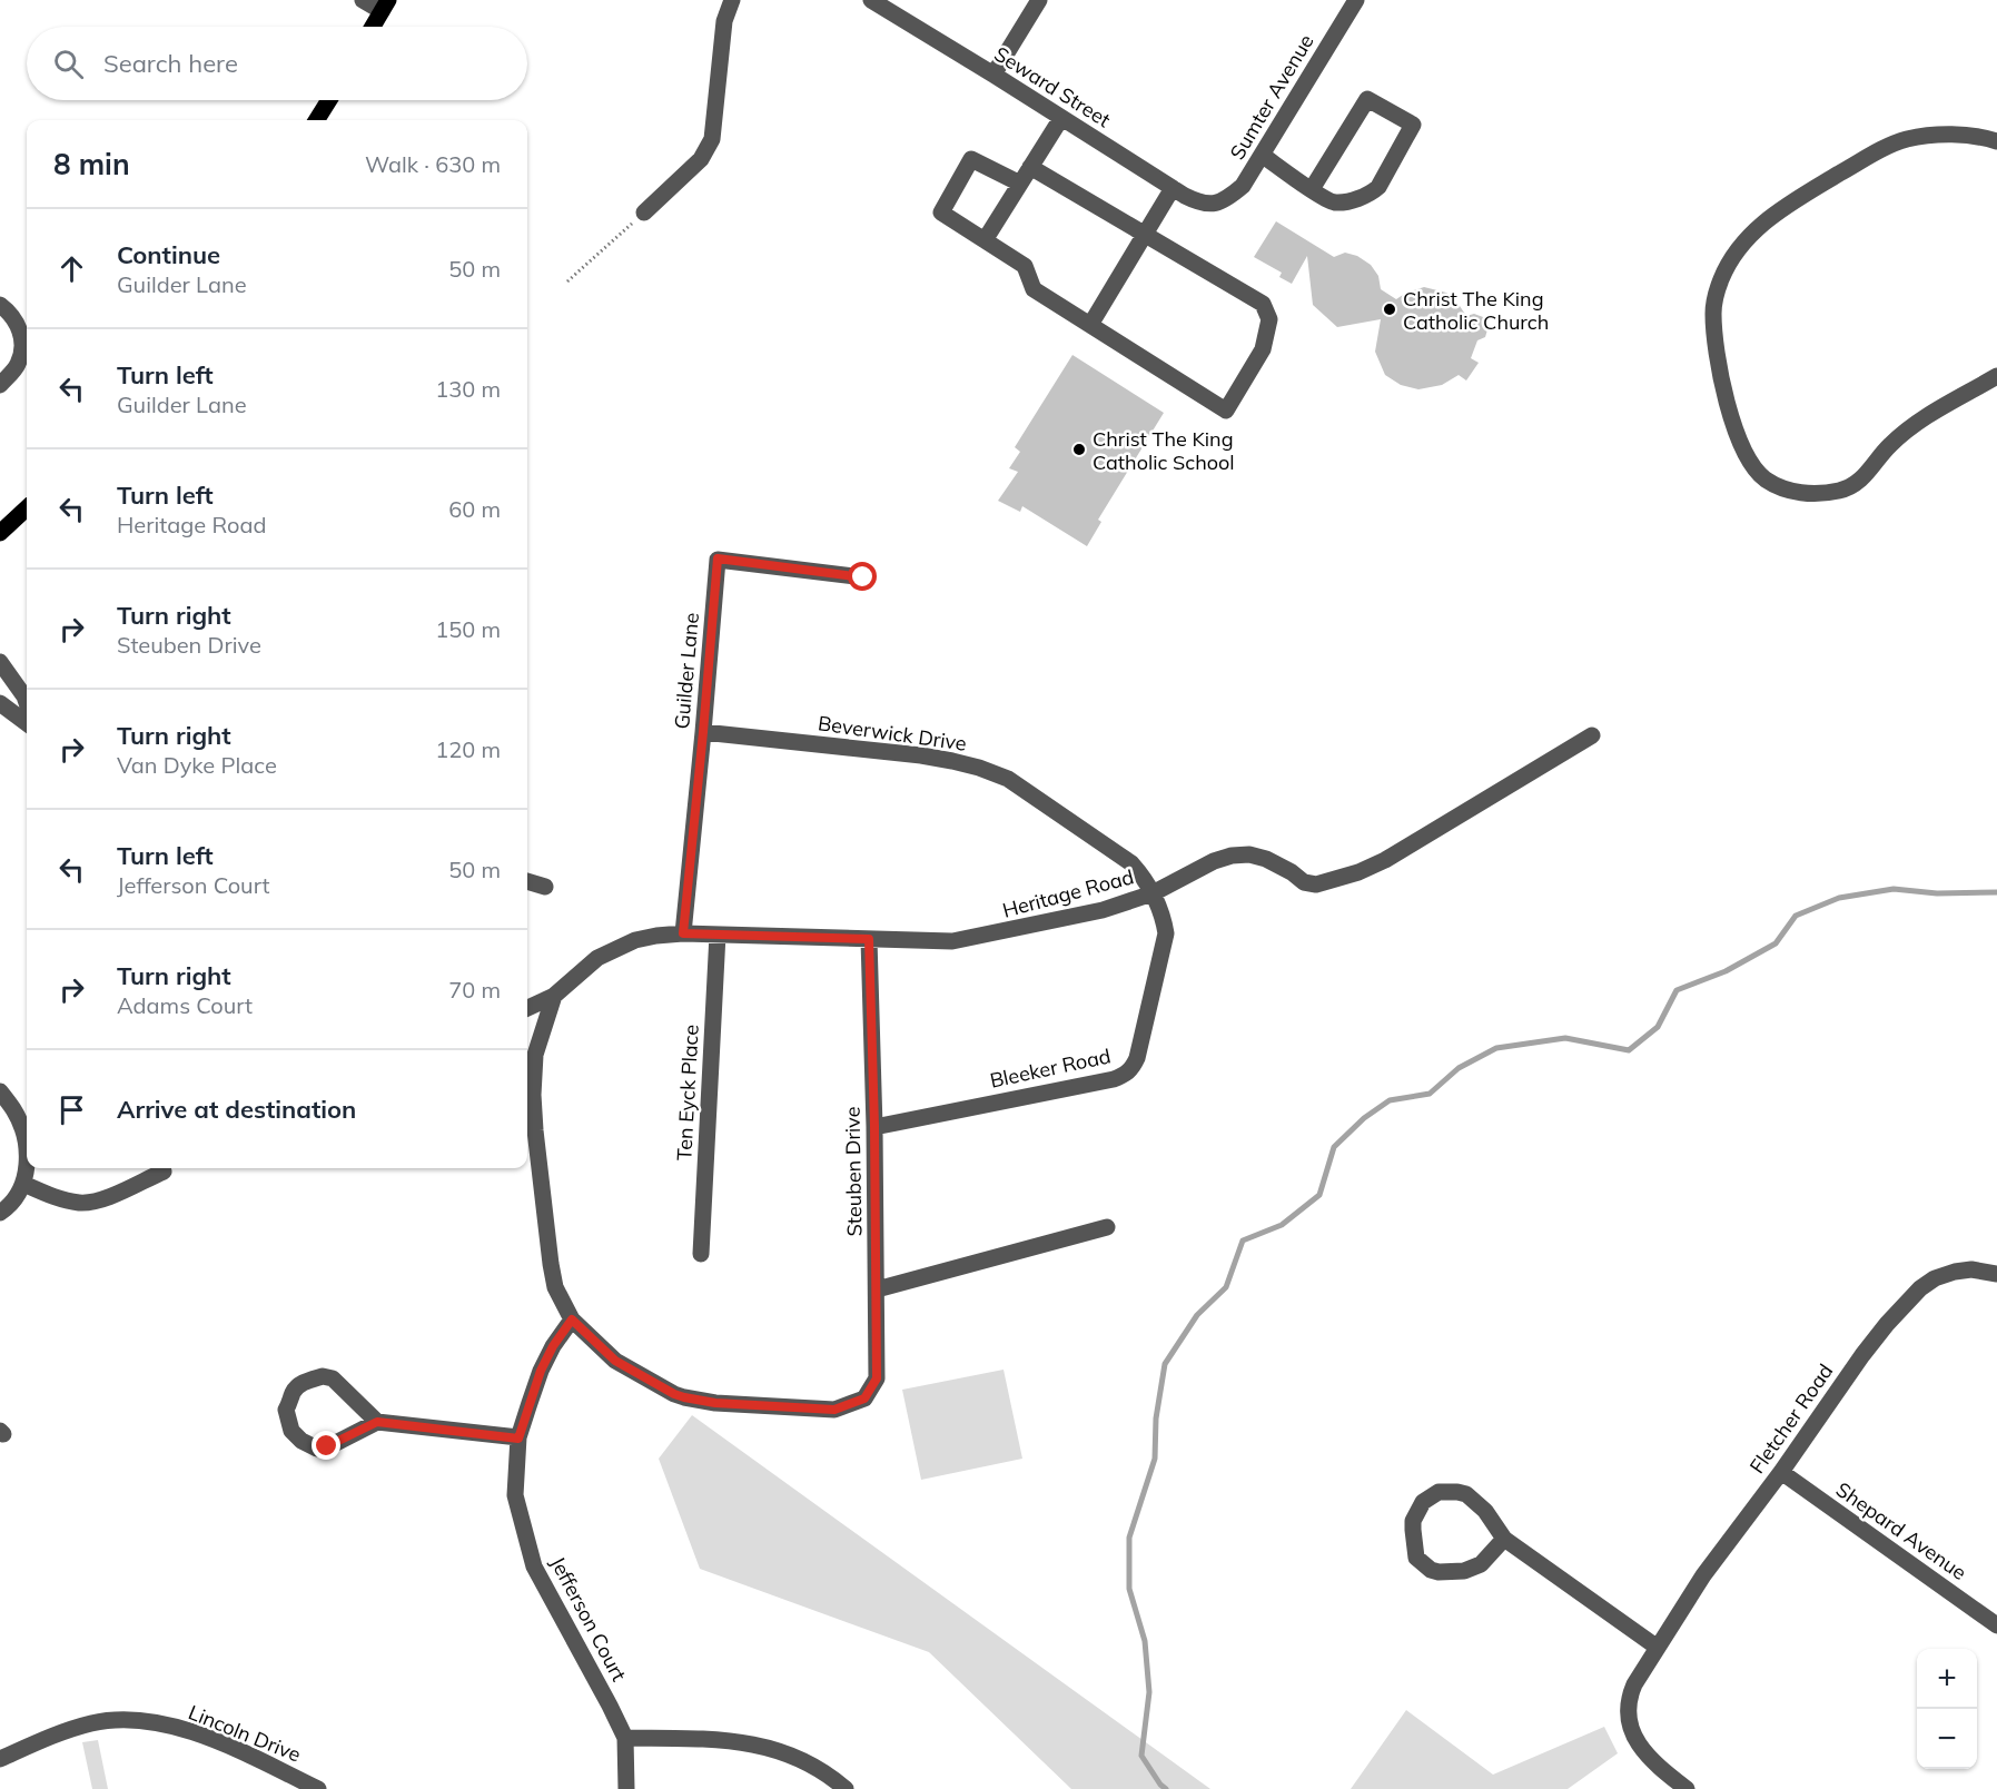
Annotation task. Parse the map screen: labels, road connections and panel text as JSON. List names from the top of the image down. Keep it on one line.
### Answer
{"streets":{"street":["Seward Street","Sumter Avenue","Guilder Lane","Beverwick Drive","Heritage Road","Bleeker Road","Ten Eyck Place","Steuben Drive","Fletcher Road","Shepard Avenue","Jefferson Court","Lincoln Drive"]},"crossings":[["Seward Street","Sumter Avenue"],["Guilder Lane","Beverwick Drive"],["Guilder Lane","Heritage Road"],["Beverwick Drive","Heritage Road"],["Beverwick Drive","Bleeker Road"],["Heritage Road","Bleeker Road"],["Heritage Road","Ten Eyck Place"],["Heritage Road","Steuben Drive"],["Bleeker Road","Steuben Drive"],["Steuben Drive","Jefferson Court"],["Fletcher Road","Shepard Avenue"]],"places":["Christ The King Catholic Church","Christ The King Catholic School"],"page":{"search":"Search here","heading":["8 min","Walk · 630 m"],"list":[["Continue","Guilder Lane","50 m"],["Turn left","Guilder Lane","130 m"],["Turn left","Heritage Road","60 m"],["Turn right","Steuben Drive","150 m"],["Turn right","Van Dyke Place","120 m"],["Turn left","Jefferson Court","50 m"],["Turn right","Adams Court","70 m"],"Arrive at destination"],"map_buttons":["+","−"]}}
